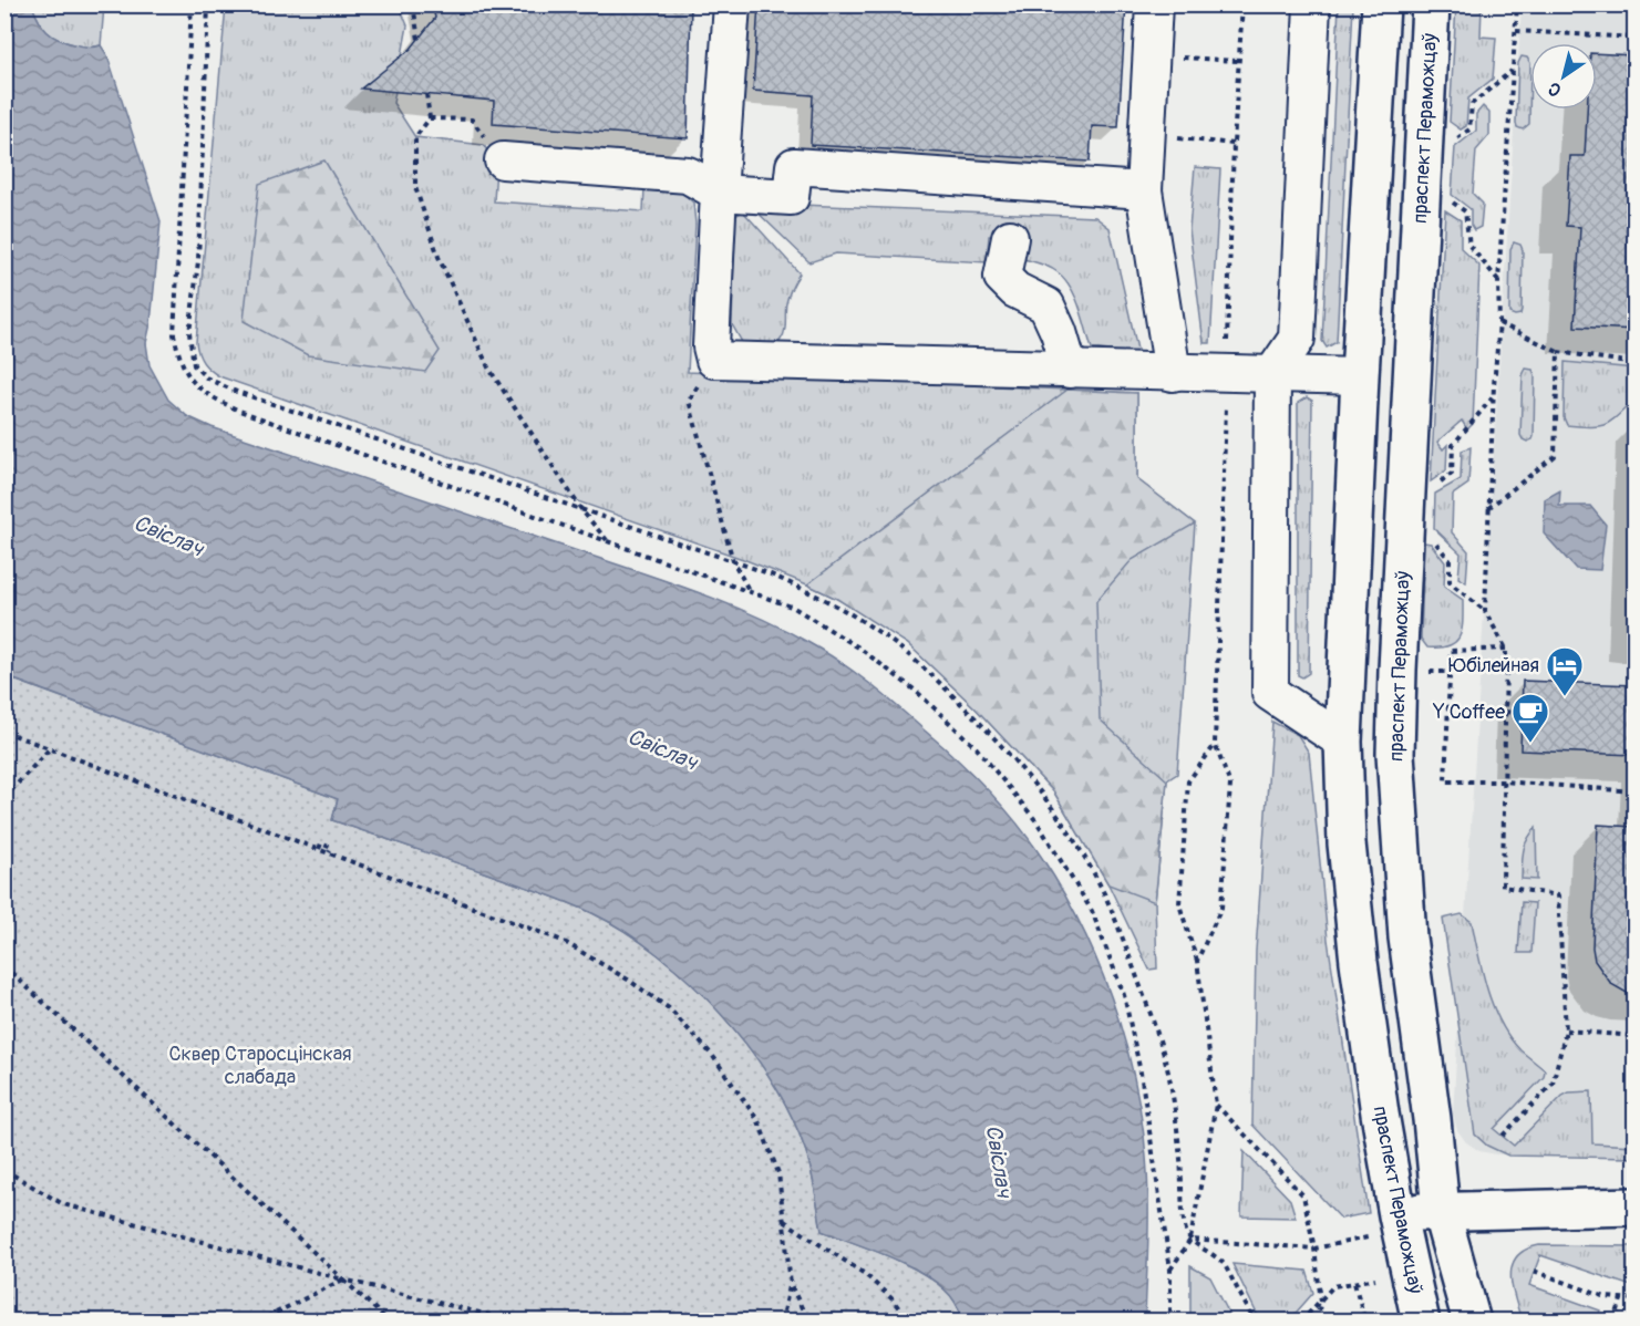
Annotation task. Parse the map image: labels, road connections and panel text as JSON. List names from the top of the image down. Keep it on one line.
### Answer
{"streets":{"main road":["праспект Пераможцаў"]},"water":["Свіслач"],"parks":["Сквер Старосцінская слабада"],"places":{"hotel":["Юбілейная"],"cafe":["Y Coffee"]},"north":"bottom left"}
